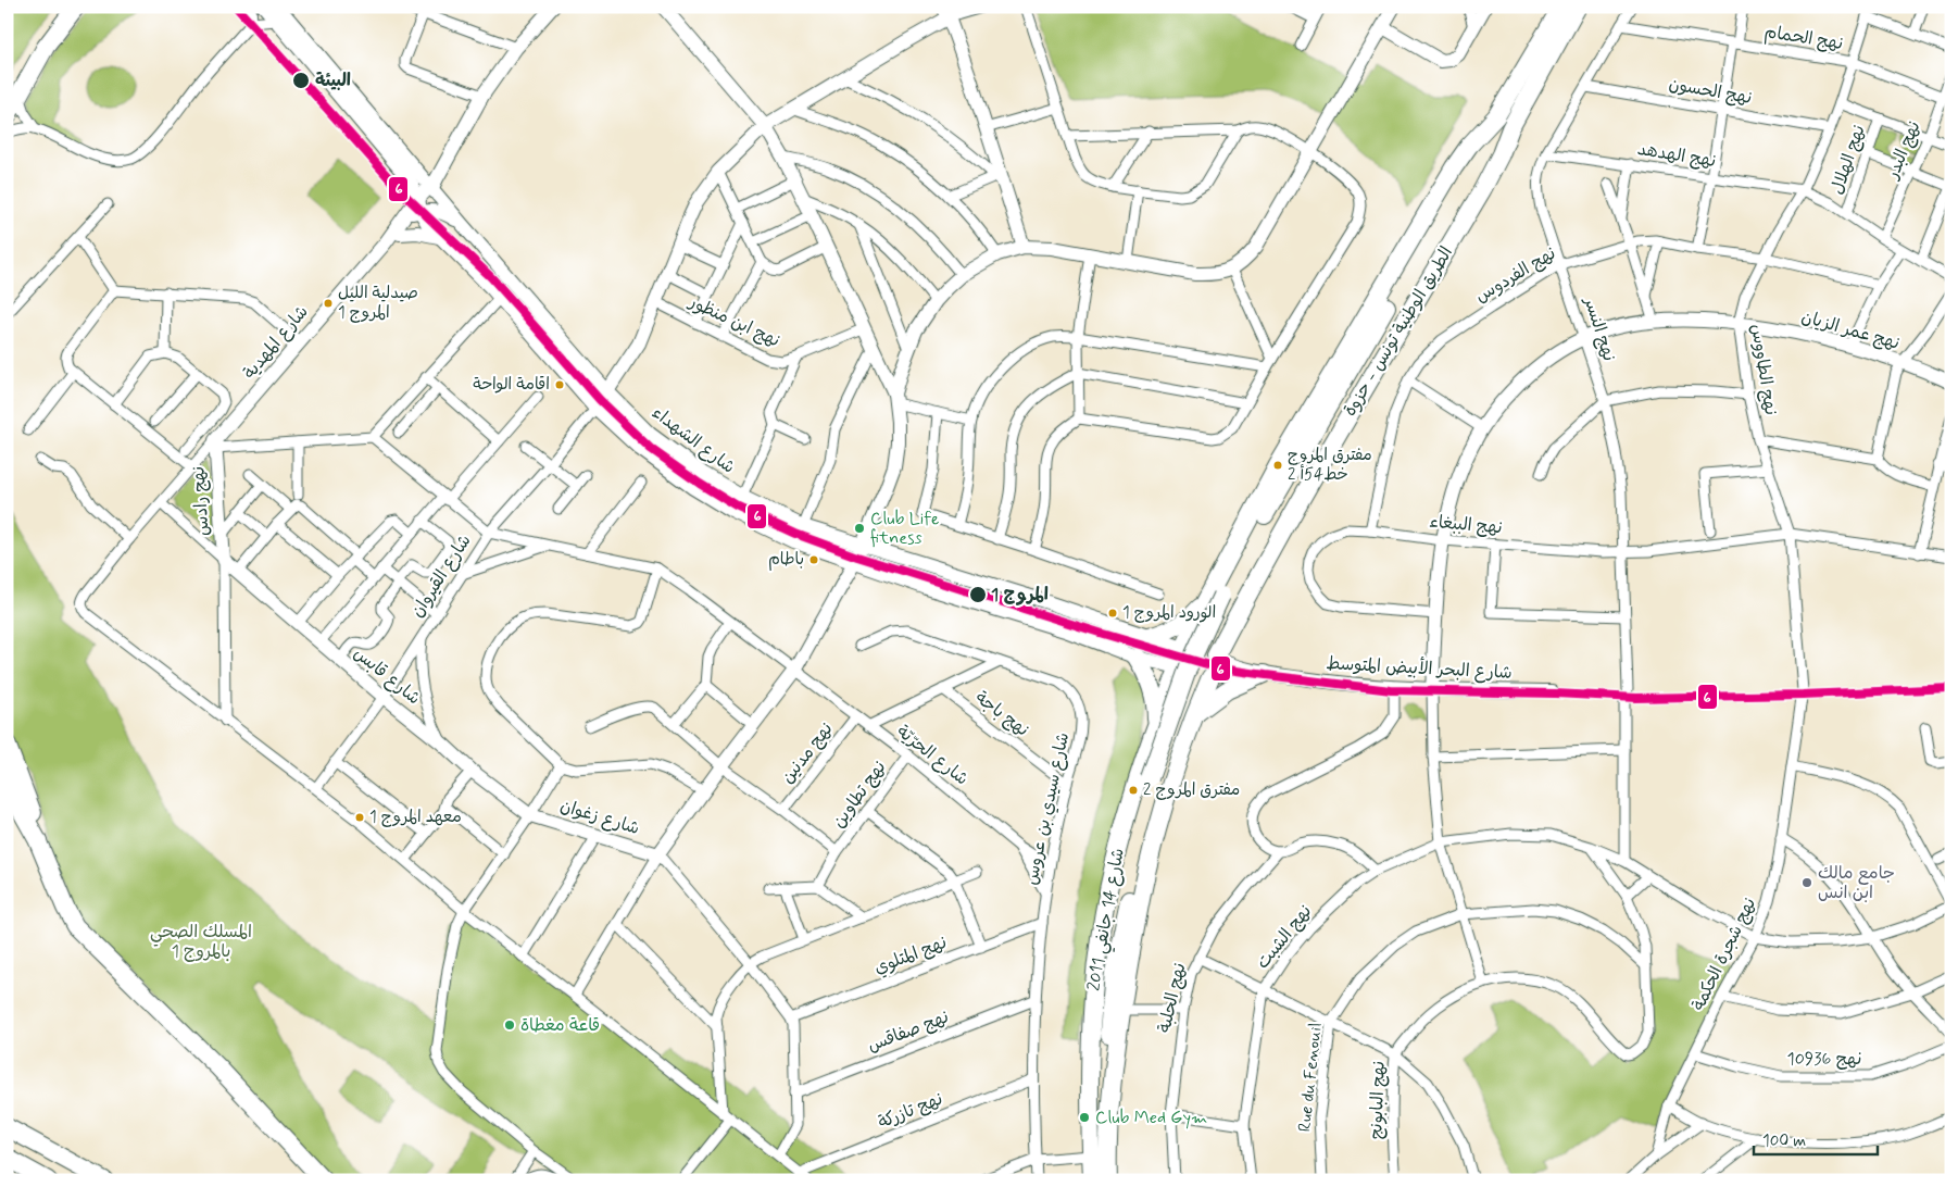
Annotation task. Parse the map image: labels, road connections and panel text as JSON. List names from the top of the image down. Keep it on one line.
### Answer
{"streets":{"highway":["الطريق الوطنية تونس - حزوة","شارع 14 جانفي 2011"],"street":["نهج الحمام","نهج الحسون","نهج البدر","نهج الهدهد","نهج الهلال","نهج الفردوس","نهج ابن منظور","نهج النسر","نهج عمر الزيان","شارع المهدية","نهج الطاووس","شارع الشهداء","نهج رادس","نهج الببغاء","شارع القيروان","شارع البحر الأبيض المتوسط","شارع قابس","نهج باجة","نهج مدنين","شارع الحرّيّة","نهج تطاوين","شارع سيدي بن عروس","شارع زغوان","نهج الشبت","نهج شجرة الحكمة","نهج المتلوي","نهج الحلبة","نهج صفاقس","نهج 10936","Rue du Fenouil","نهج البابونج","نهج تازركة"]},"crossings":[["نهج الحمام","نهج البدر"],["نهج الحمام","نهج النسر"],["نهج الحمام","نهج الطاووس"],["نهج الحسون","نهج النسر"],["نهج الحسون","نهج الطاووس"],["نهج البدر","نهج الهدهد"],["نهج الهدهد","نهج الهلال"],["نهج الهدهد","نهج النسر"],["نهج الهدهد","نهج الطاووس"],["نهج الفردوس","نهج النسر"],["نهج الفردوس","نهج الطاووس"],["نهج الفردوس","نهج الببغاء"],["نهج النسر","نهج عمر الزيان"],["نهج النسر","نهج الببغاء"],["نهج عمر الزيان","نهج الطاووس"],["نهج عمر الزيان","نهج الببغاء"],["نهج عمر الزيان","شارع البحر الأبيض المتوسط"],["الطريق الوطنية تونس - حزوة","شارع الشهداء"],["الطريق الوطنية تونس - حزوة","شارع البحر الأبيض المتوسط"],["الطريق الوطنية تونس - حزوة","شارع 14 جانفي 2011"],["شارع المهدية","نهج رادس"],["نهج الطاووس","نهج الببغاء"],["نهج الطاووس","نهج شجرة الحكمة"],["شارع الشهداء","شارع القيروان"],["شارع الشهداء","شارع البحر الأبيض المتوسط"],["شارع الشهداء","شارع 14 جانفي 2011"],["نهج رادس","شارع قابس"],["شارع القيروان","شارع قابس"],["شارع البحر الأبيض المتوسط","شارع 14 جانفي 2011"],["شارع قابس","شارع زغوان"],["نهج باجة","شارع سيدي بن عروس"],["نهج مدنين","شارع الحرّيّة"],["شارع الحرّيّة","نهج تطاوين"],["شارع الحرّيّة","شارع سيدي بن عروس"],["شارع سيدي بن عروس","نهج المتلوي"],["شارع سيدي بن عروس","نهج صفاقس"],["شارع سيدي بن عروس","نهج تازركة"],["نهج الشبت","نهج شجرة الحكمة"],["نهج شجرة الحكمة","نهج 10936"],["Rue du Fenouil","نهج البابونج"]],"parks":["المسلك الصحي بالمروج 1"],"places":["البيئة","صيدلية الليل المروج 1","اقامة الواحة","مفترق المروج 2 خط54أ","Club Life fitness","باطام","المروج 1","الورود المروج 1","مفترق المروج 2","معهد المروج 1","جامع مالك ابن انس","قاعة مغطاة","Club Med Gym"],"lines":["transit line 6"],"scale_bar":"100 m"}
